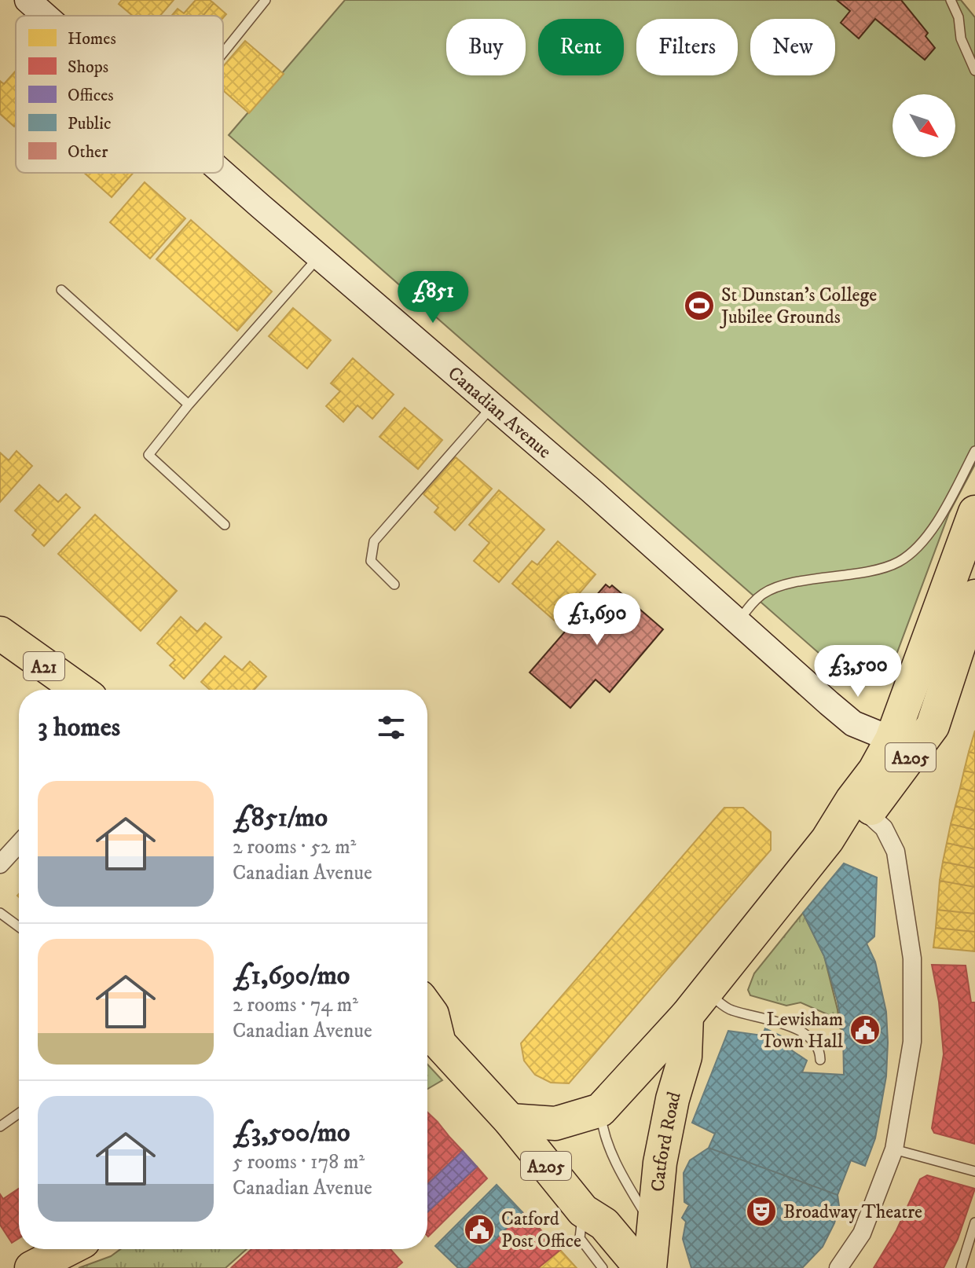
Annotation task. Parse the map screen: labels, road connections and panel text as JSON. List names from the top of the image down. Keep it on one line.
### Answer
{"streets":{"highway":["A21","A205","Catford Road"],"street":["Canadian Avenue"]},"crossings":[["Canadian Avenue","A205"],["A205","Catford Road"]],"places":{"sports":["St Dunstan's College Jubilee Grounds"],"public building":["Lewisham Town Hall","Catford Post Office"],"theatre":["Broadway Theatre"]},"legend":["Homes","Shops","Offices","Public","Other"],"north":"bottom right","page":{"chip":["Buy","Rent","Filters","New"],"price":["£851","£1,690","£3,500"],"heading":"3 homes","list":[{"name":"£851/mo","note":"2 rooms · 52 m² · Canadian Avenue"},{"name":"£1,690/mo","note":"2 rooms · 74 m² · Canadian Avenue"},{"name":"£3,500/mo","note":"5 rooms · 178 m² · Canadian Avenue"}]}}
